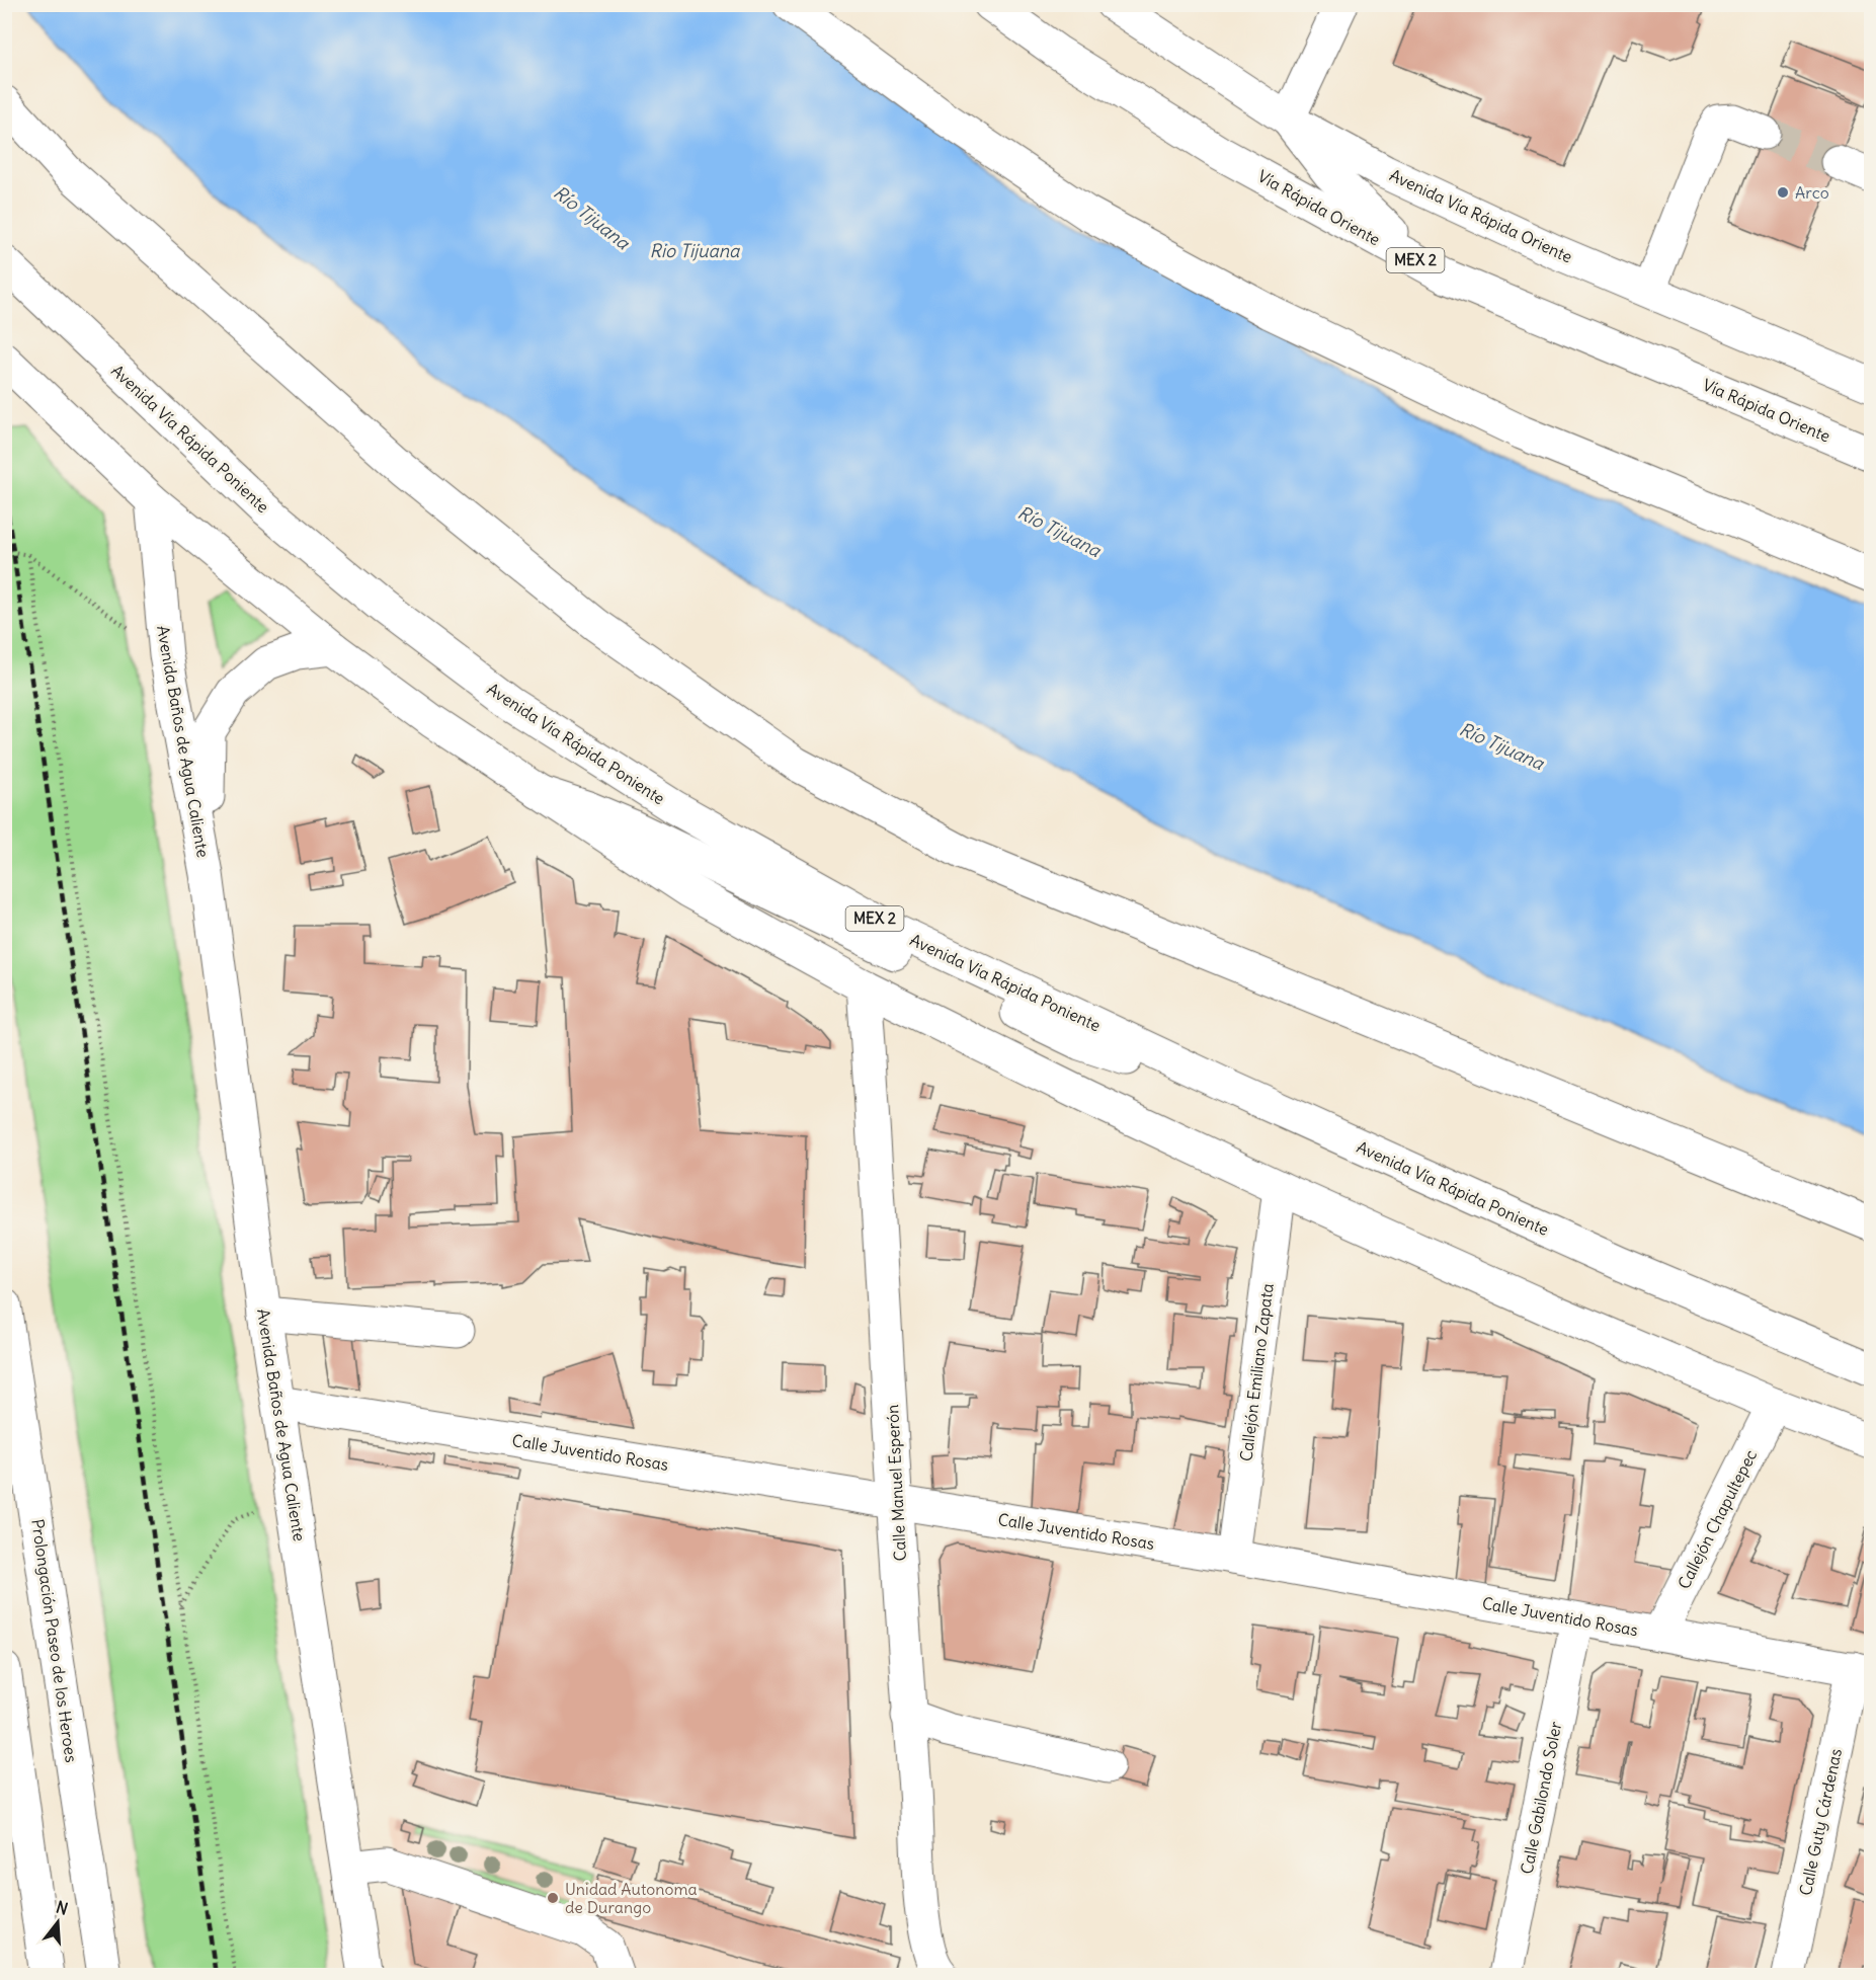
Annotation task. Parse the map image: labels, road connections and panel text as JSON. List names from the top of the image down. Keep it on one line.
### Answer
{"streets":{"main road":["Vía Rápida Oriente","Avenida Vía Rápida Oriente","MEX 2","Avenida Vía Rápida Poniente","Avenida Baños de Agua Caliente","Callejón Emiliano Zapata","Calle Juventido Rosas","Calle Manuel Esperón","Callejón Chapultepec","Prolongación Paseo de los Heroes","Calle Gabilondo Soler","Calle Guty Cárdenas"]},"crossings":[["Avenida Baños de Agua Caliente","Calle Juventido Rosas"],["Callejón Emiliano Zapata","Calle Juventido Rosas"],["Calle Juventido Rosas","Calle Manuel Esperón"],["Calle Juventido Rosas","Callejón Chapultepec"],["Calle Juventido Rosas","Calle Gabilondo Soler"],["Calle Juventido Rosas","Calle Guty Cárdenas"]],"water":["Río Tijuana","Rio Tijuana"],"places":["Arco","Unidad Autonoma de Durango"],"north":"top"}
